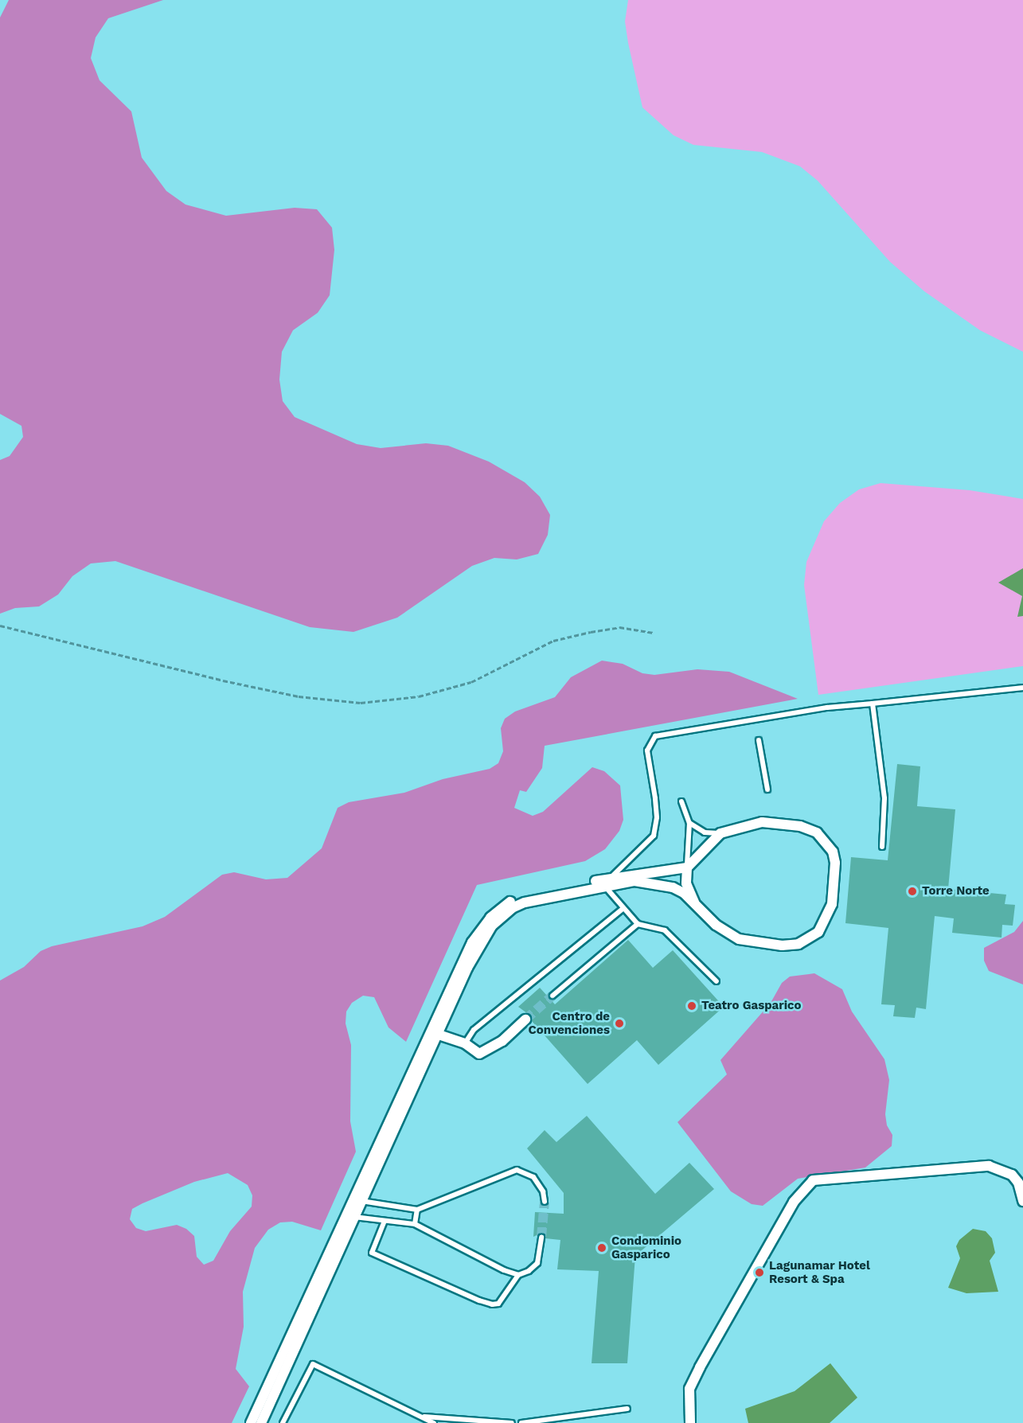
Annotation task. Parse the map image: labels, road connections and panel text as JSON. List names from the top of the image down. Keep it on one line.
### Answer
{"places":["Torre Norte","Teatro Gasparico","Centro de Convenciones","Condominio Gasparico","Lagunamar Hotel Resort & Spa"]}
